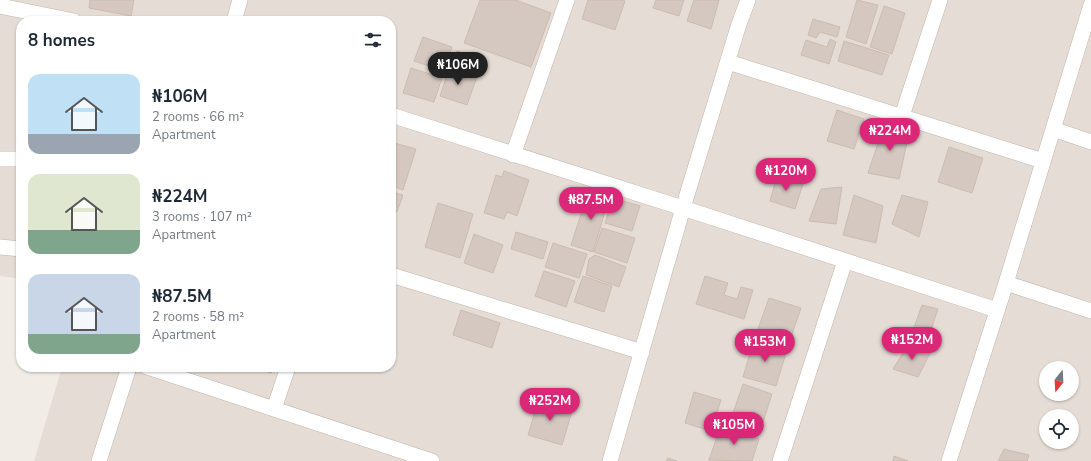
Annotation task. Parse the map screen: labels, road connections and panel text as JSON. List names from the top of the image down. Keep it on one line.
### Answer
{"north":"bottom","page":{"heading":"8 homes","price":["₦106M","₦224M","₦120M","₦87.5M","₦152M","₦153M","₦252M","₦105M"],"list":[{"name":"₦106M","note":"2 rooms · 66 m² · Apartment"},{"name":"₦224M","note":"3 rooms · 107 m² · Apartment"},{"name":"₦87.5M","note":"2 rooms · 58 m² · Apartment"}]}}
